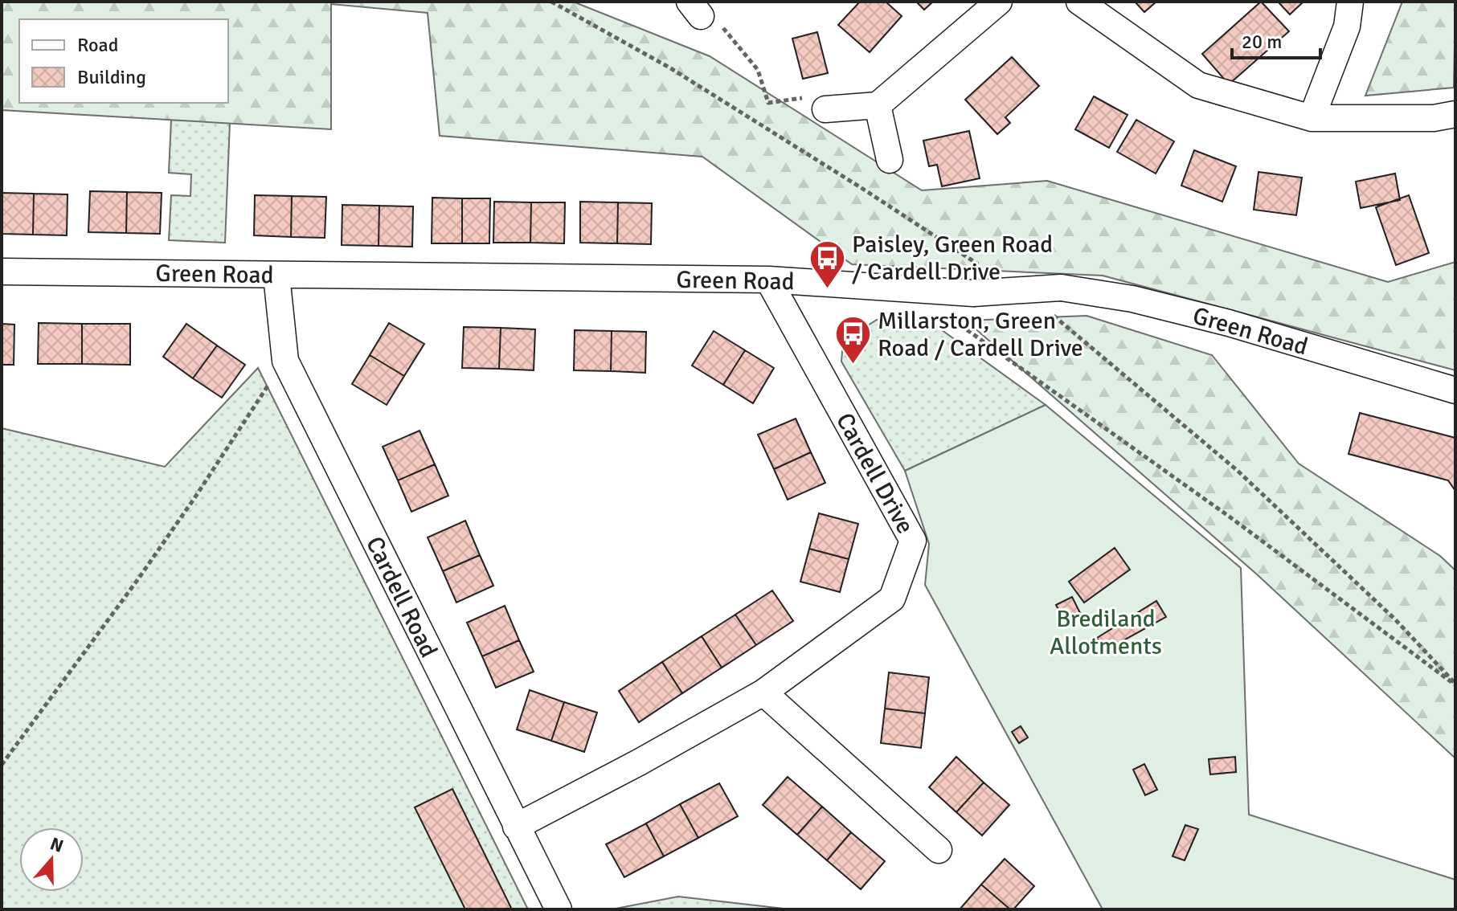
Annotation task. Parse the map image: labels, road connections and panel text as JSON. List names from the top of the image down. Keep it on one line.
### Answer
{"streets":{"street":["Green Road","Cardell Drive","Cardell Road"]},"crossings":[["Green Road","Cardell Drive"],["Green Road","Cardell Road"],["Cardell Drive","Cardell Road"]],"parks":["Brediland Allotments"],"places":{"bus stop":["Paisley, Green Road / Cardell Drive","Millarston, Green Road / Cardell Drive"]},"legend":["Road","Building"],"scale_bar":"20 m","north":"top"}
